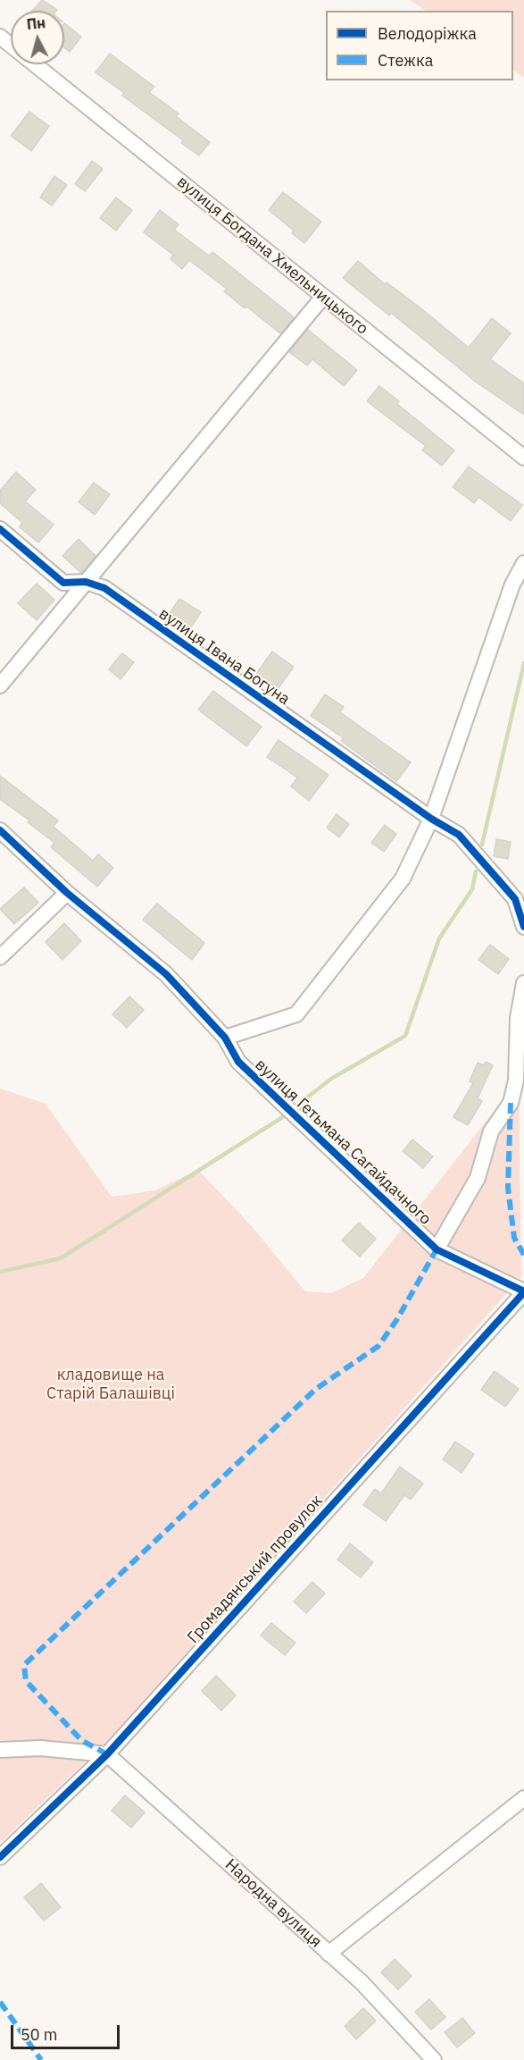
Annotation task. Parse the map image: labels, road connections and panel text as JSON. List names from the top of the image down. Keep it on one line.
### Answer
{"streets":{"street":["вулиця Богдана Хмельницького","вулиця Івана Богуна","вулиця Гетьмана Сагайдачного","Громадянський провулок","Народна вулиця"]},"crossings":[["вулиця Гетьмана Сагайдачного","Громадянський провулок"],["Громадянський провулок","Народна вулиця"]],"parks":["кладовище на Старій Балашівці"],"legend":["Велодоріжка","Стежка"],"scale_bar":"50 m","north":"top"}
